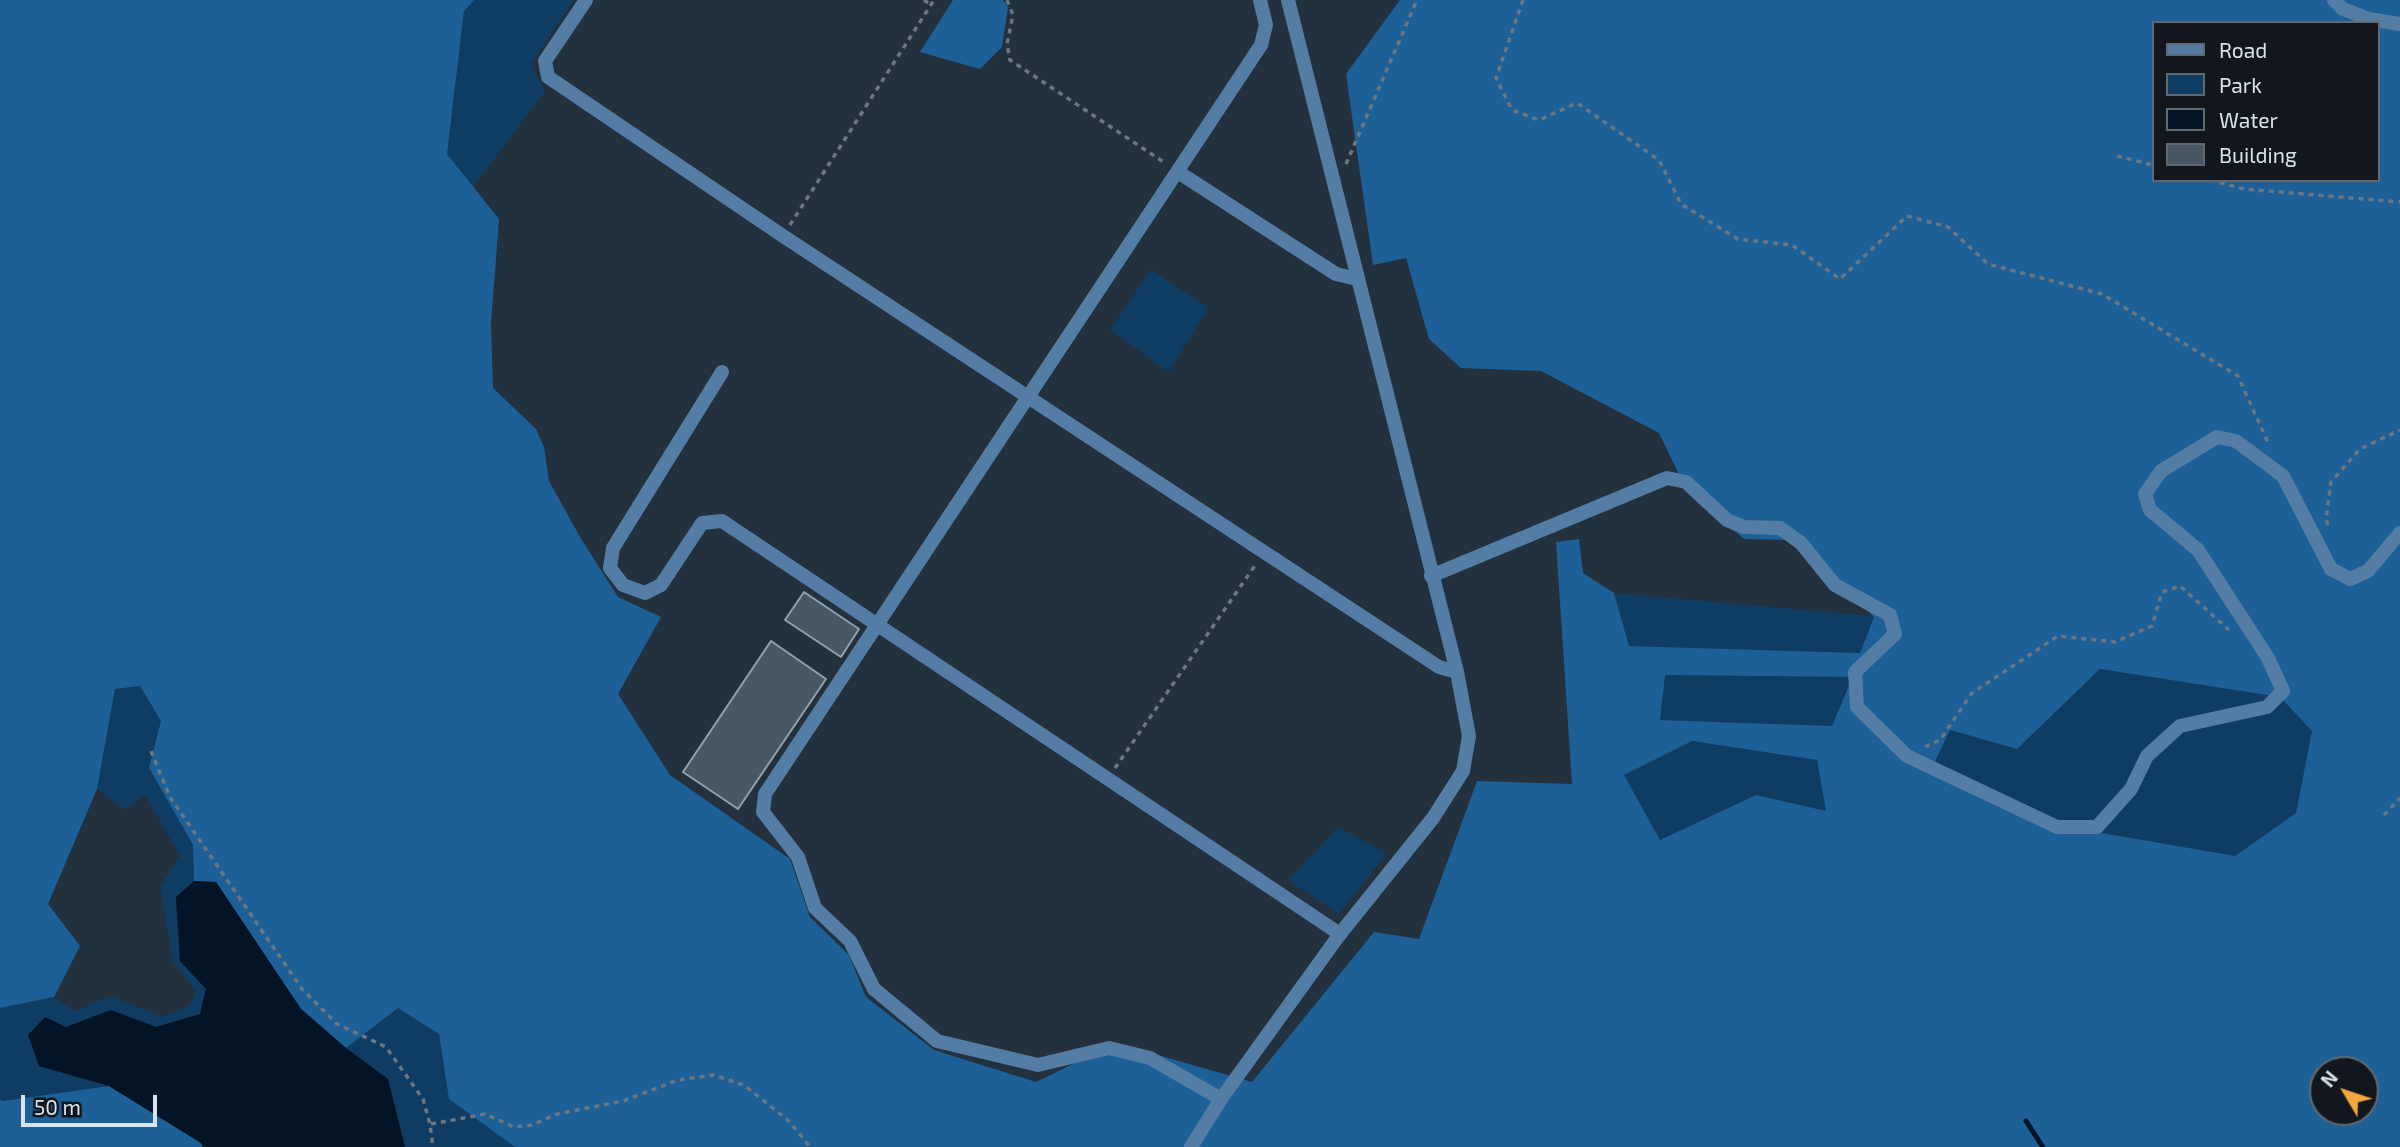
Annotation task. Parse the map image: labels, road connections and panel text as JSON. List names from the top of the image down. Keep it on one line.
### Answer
{"legend":["Road","Park","Water","Building"],"scale_bar":"50 m","north":"top left"}
